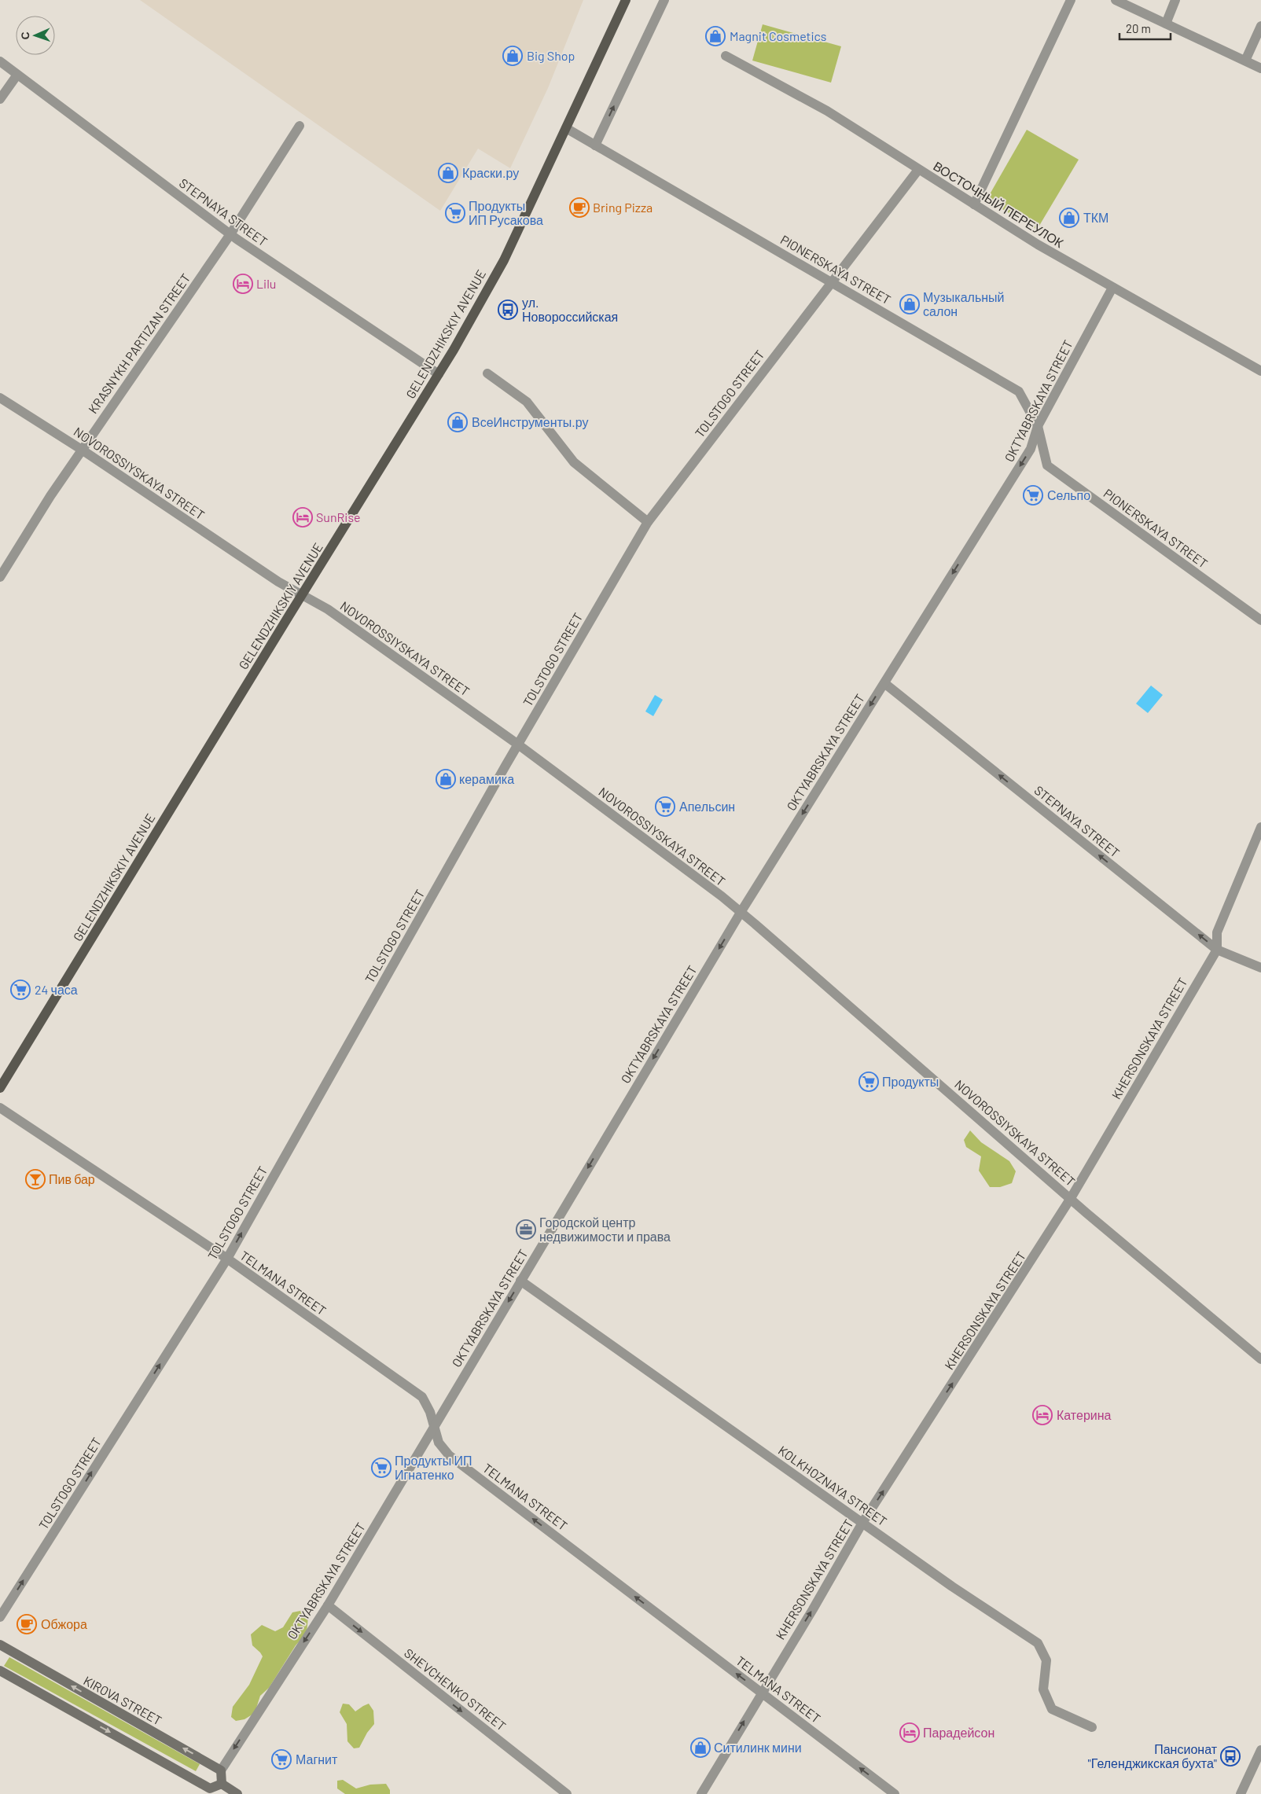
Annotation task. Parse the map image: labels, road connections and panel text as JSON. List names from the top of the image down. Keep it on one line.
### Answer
{"streets":{"main road":["GELENDZHIKSKIY AVENUE","KIROVA STREET"],"street":["ВОСТОЧНЫЙ ПЕРЕУЛОК","STEPNAYA STREET","PIONERSKAYA STREET","KRASNYKH PARTIZAN STREET","TOLSTOGO STREET","OKTYABRSKAYA STREET","NOVOROSSIYSKAYA STREET","KHERSONSKAYA STREET","TELMANA STREET","KOLKHOZNAYA STREET","SHEVCHENKO STREET"]},"crossings":[["ВОСТОЧНЫЙ ПЕРЕУЛОК","TOLSTOGO STREET"],["ВОСТОЧНЫЙ ПЕРЕУЛОК","OKTYABRSKAYA STREET"],["STEPNAYA STREET","GELENDZHIKSKIY AVENUE"],["STEPNAYA STREET","KRASNYKH PARTIZAN STREET"],["STEPNAYA STREET","OKTYABRSKAYA STREET"],["STEPNAYA STREET","KHERSONSKAYA STREET"],["PIONERSKAYA STREET","GELENDZHIKSKIY AVENUE"],["PIONERSKAYA STREET","TOLSTOGO STREET"],["PIONERSKAYA STREET","OKTYABRSKAYA STREET"],["GELENDZHIKSKIY AVENUE","NOVOROSSIYSKAYA STREET"],["KRASNYKH PARTIZAN STREET","NOVOROSSIYSKAYA STREET"],["TOLSTOGO STREET","NOVOROSSIYSKAYA STREET"],["TOLSTOGO STREET","TELMANA STREET"],["OKTYABRSKAYA STREET","NOVOROSSIYSKAYA STREET"],["OKTYABRSKAYA STREET","TELMANA STREET"],["OKTYABRSKAYA STREET","KOLKHOZNAYA STREET"],["OKTYABRSKAYA STREET","SHEVCHENKO STREET"],["OKTYABRSKAYA STREET","KIROVA STREET"],["NOVOROSSIYSKAYA STREET","KHERSONSKAYA STREET"],["KHERSONSKAYA STREET","TELMANA STREET"],["KHERSONSKAYA STREET","KOLKHOZNAYA STREET"]],"one_way":["STEPNAYA STREET","TOLSTOGO STREET","OKTYABRSKAYA STREET","KHERSONSKAYA STREET","TELMANA STREET","SHEVCHENKO STREET"],"places":{"shop":["Magnit Cosmetics","Big Shop","Краски.ру","ТКМ","Музыкальный салон","ВсеИнструменты.ру","керамика","Ситилинк мини"],"cafe":["Bring Pizza","Обжора"],"supermarket":["Продукты ИП Русакова","Сельпо","Апельсин","24 часа","Продукты","Продукты ИП Игнатенко","Магнит"],"hotel":["Lilu","SunRise","Катерина","Парадейсон"],"bus stop":["ул. Новороссийская","Пансионат \"Геленджикская бухта\""],"bar":["Пив бар"],"office":["Городской центр недвижимости и права"]},"scale_bar":"20 m","north":"left"}
